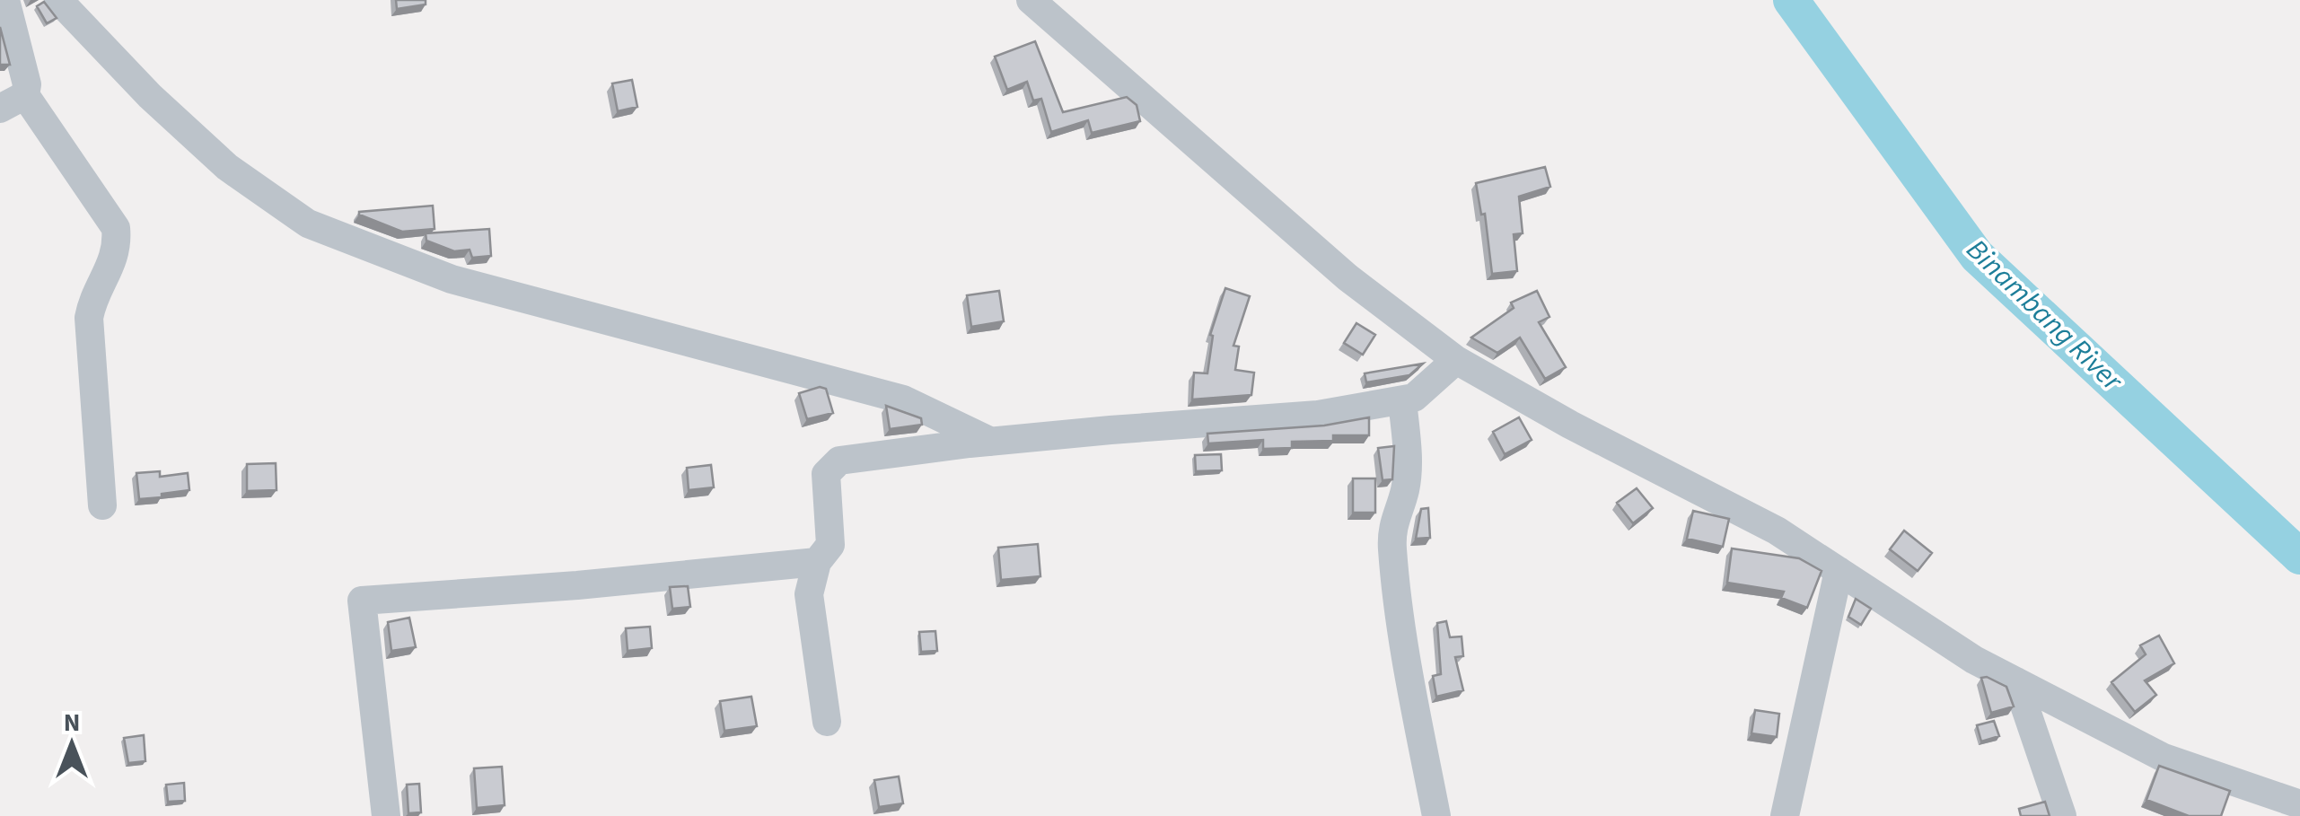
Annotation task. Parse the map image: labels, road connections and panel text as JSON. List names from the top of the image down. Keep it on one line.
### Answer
{"water":["Binambang River"],"north":"top"}
